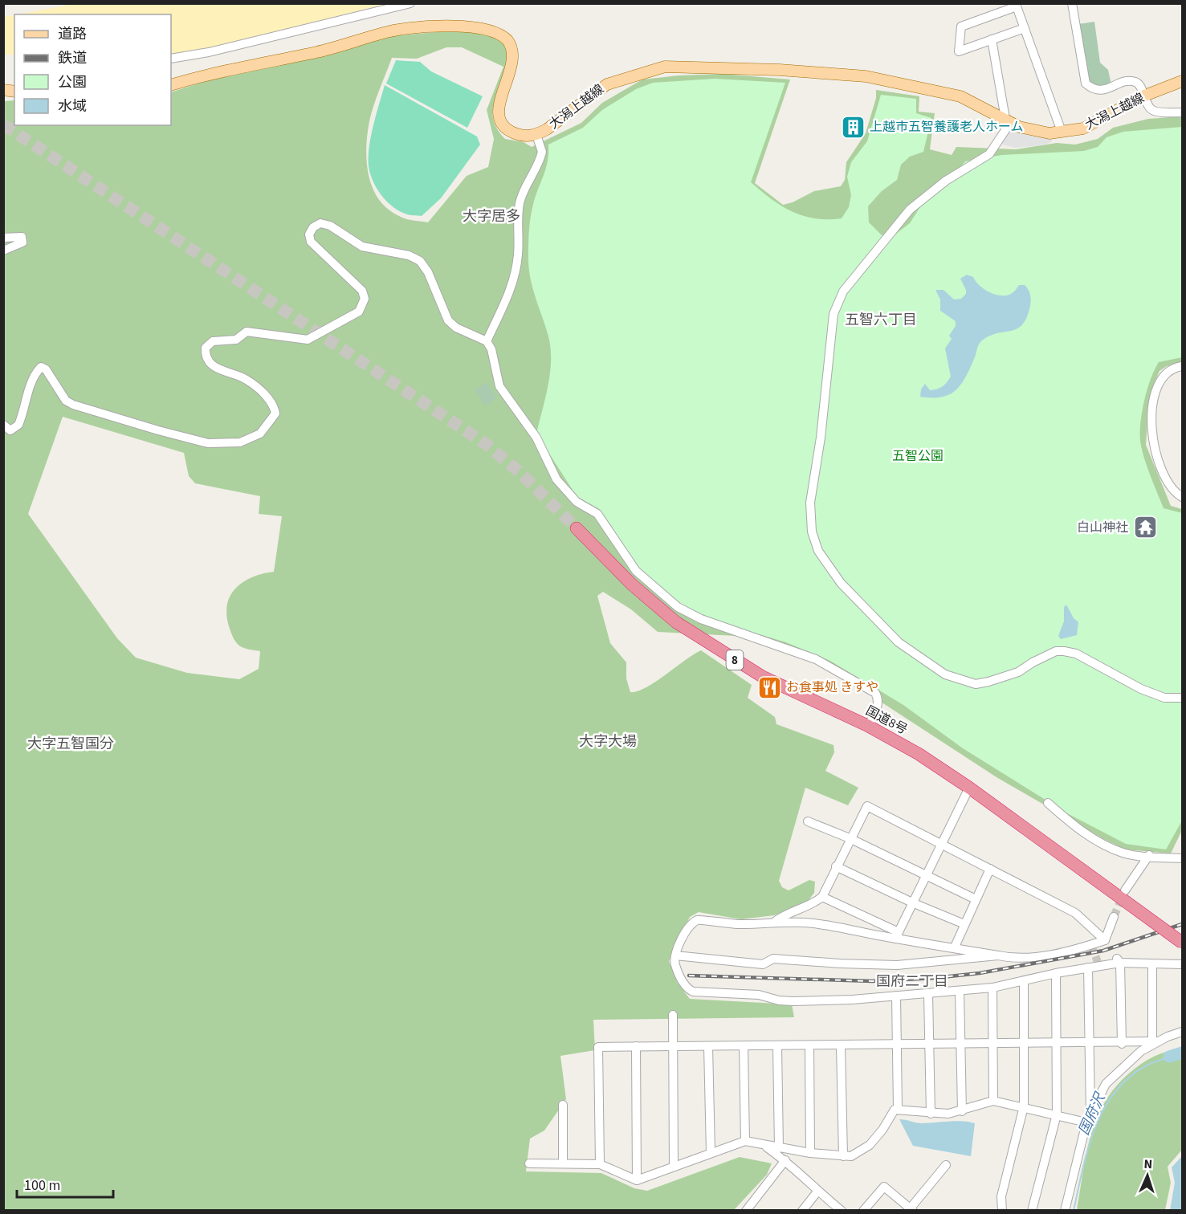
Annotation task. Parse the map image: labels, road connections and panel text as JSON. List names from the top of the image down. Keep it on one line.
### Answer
{"streets":{"highway":["8","国道8号"],"main road":["大潟上越線"]},"districts":["大字居多","五智六丁目","大字大場","大字五智国分","国府二丁目"],"water":["国府沢"],"parks":["五智公園"],"places":{"building":["上越市五智養護老人ホーム"],"temple":["白山神社"],"restaurant":["お食事処 きすや"]},"legend":["道路","鉄道","公園","水域"],"scale_bar":"100 m","north":"top"}
